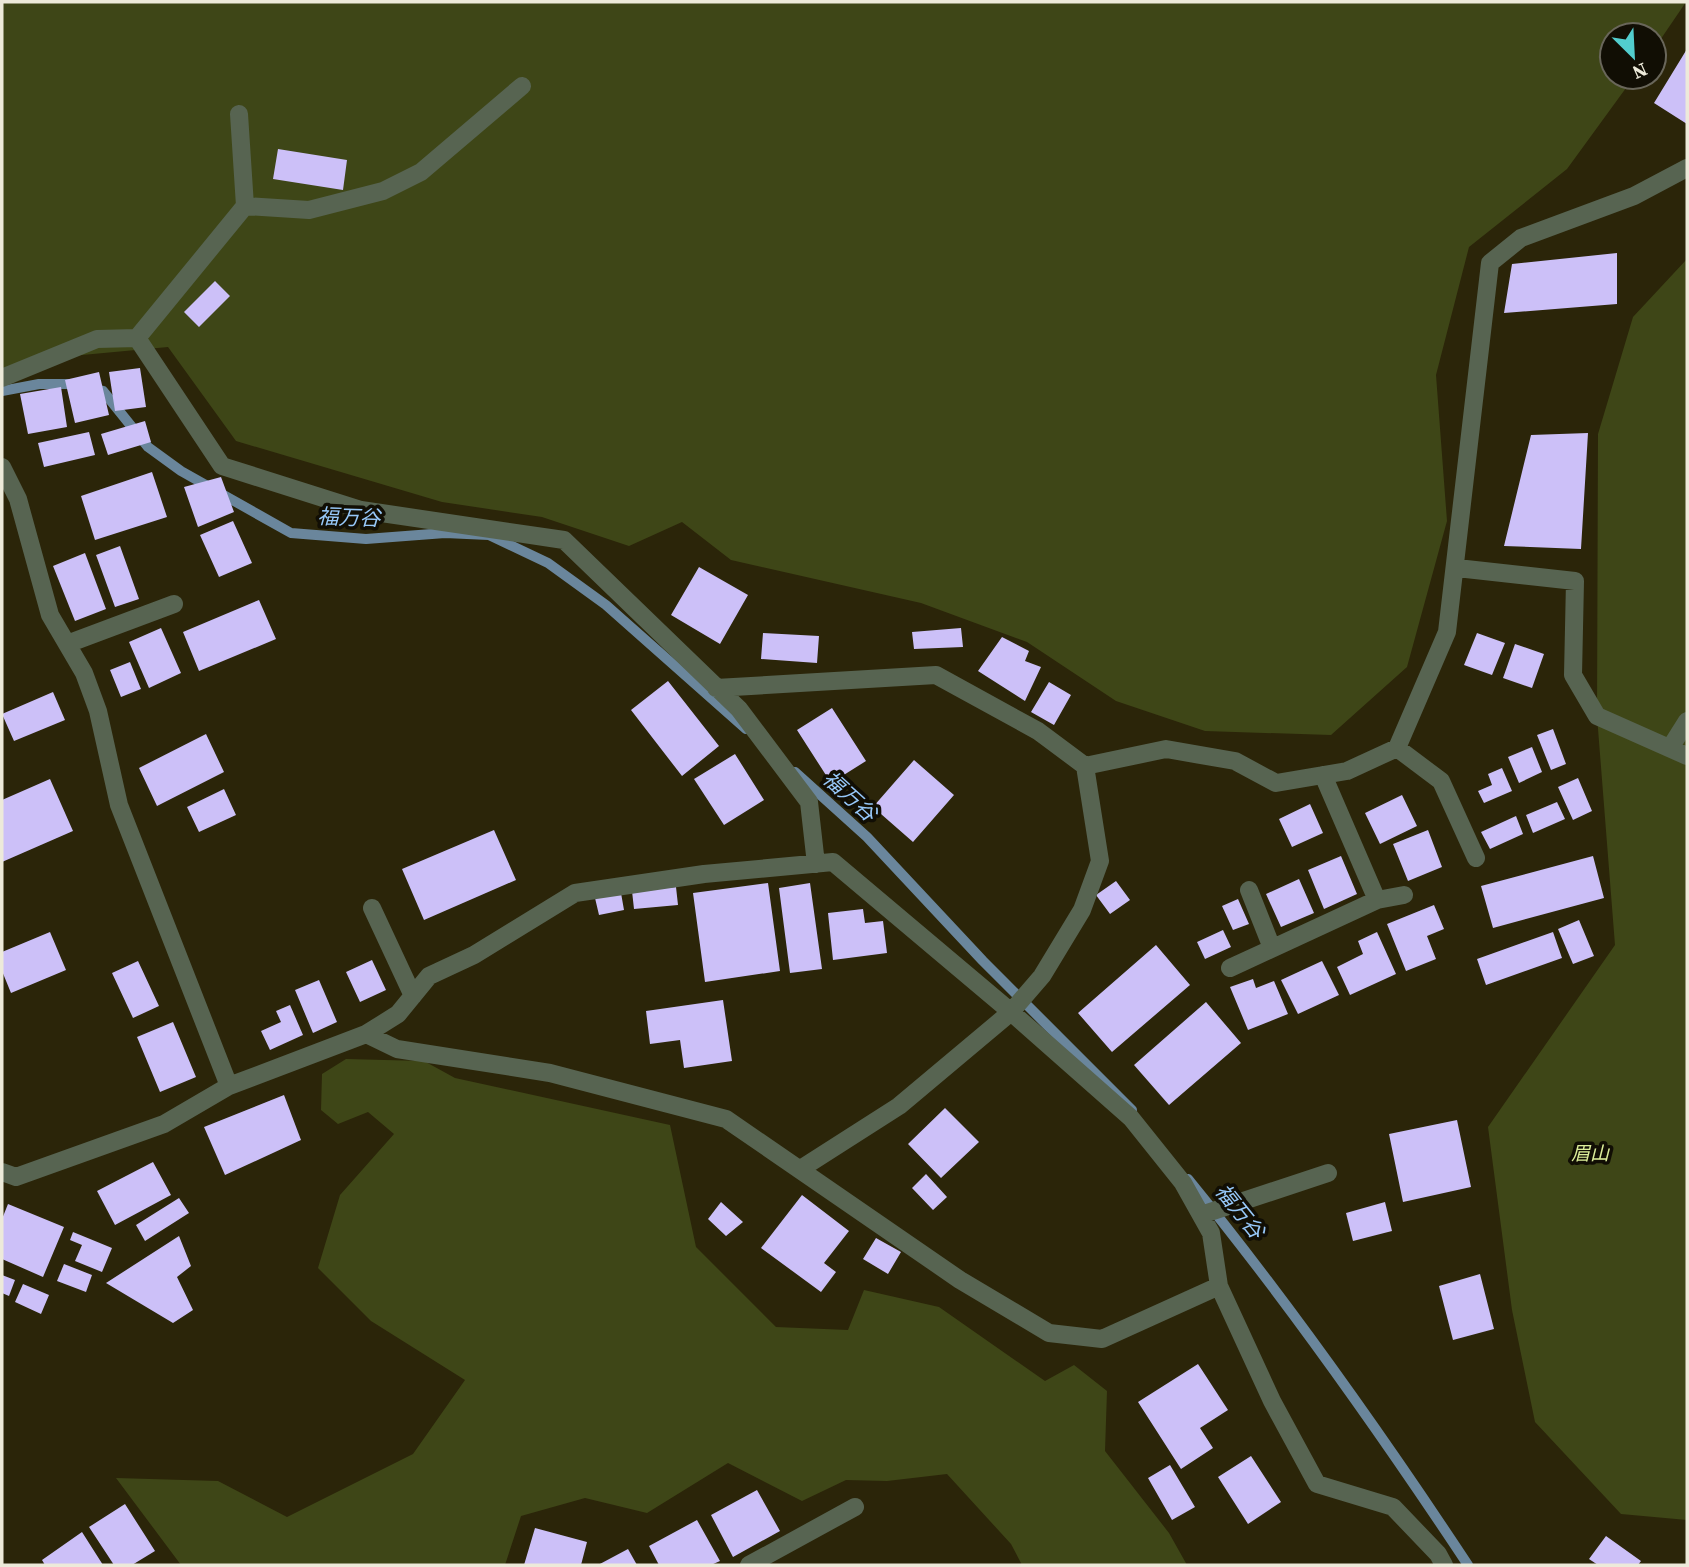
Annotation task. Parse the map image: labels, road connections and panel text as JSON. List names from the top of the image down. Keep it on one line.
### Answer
{"water":["福万谷"],"parks":["眉山"],"north":"bottom right"}
